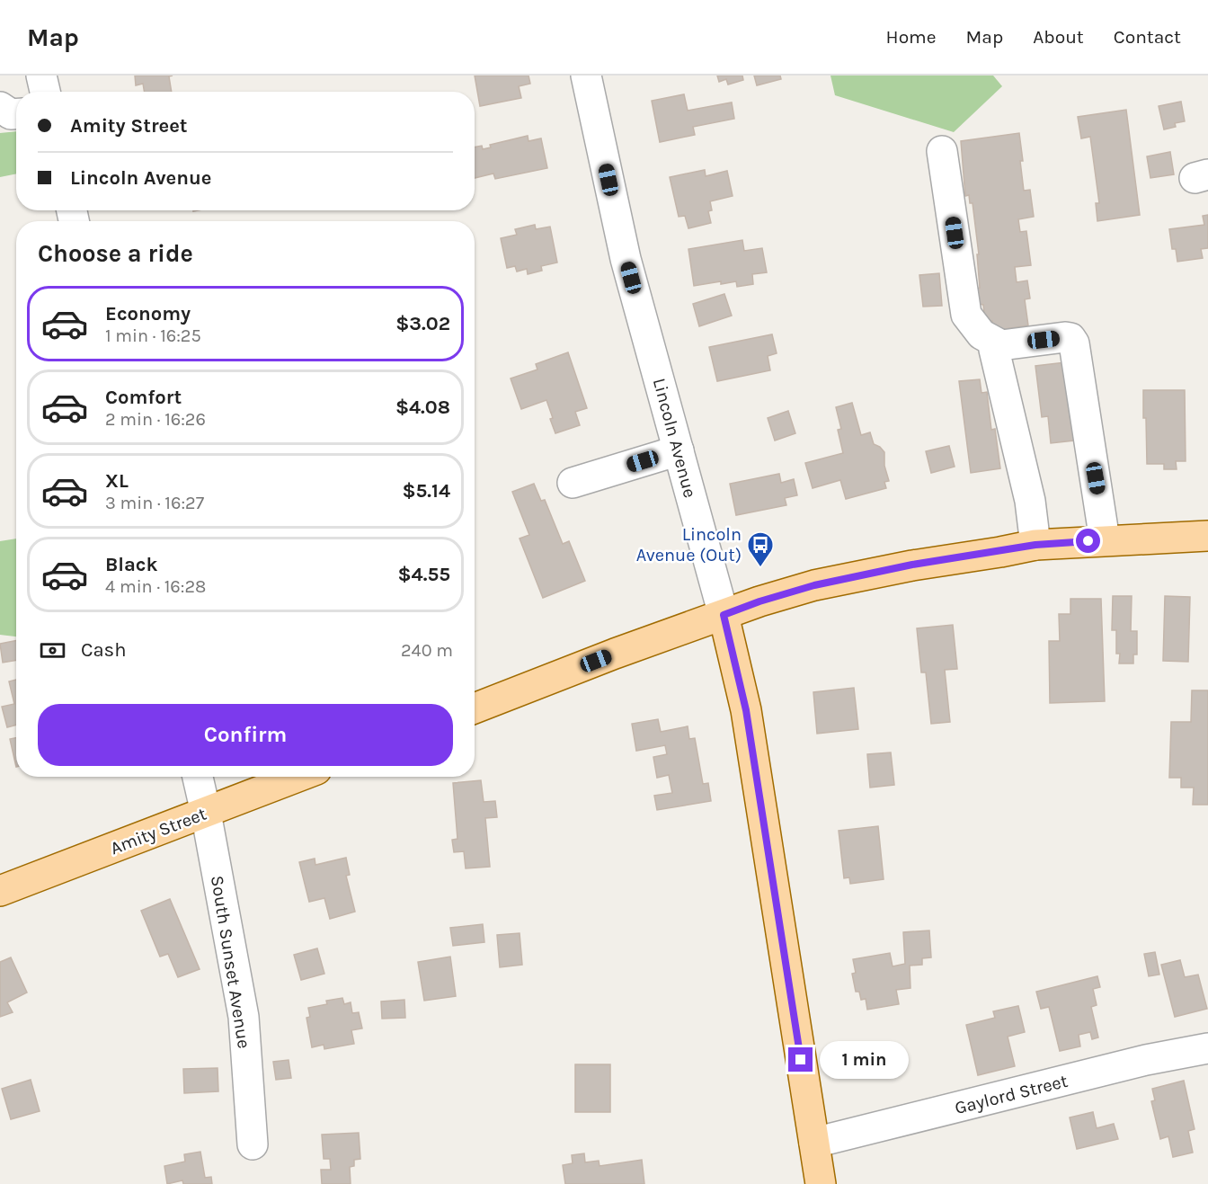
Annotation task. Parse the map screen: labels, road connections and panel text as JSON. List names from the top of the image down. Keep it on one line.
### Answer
{"streets":{"main road":["Lincoln Avenue","Amity Street"],"street":["South Sunset Avenue","Gaylord Street"]},"crossings":[["Lincoln Avenue","Gaylord Street"],["Amity Street","South Sunset Avenue"]],"places":{"bus stop":["Lincoln Avenue (Out)"]},"page":{"header":"Map","nav":["Home","Map","About","Contact"],"banner":["Amity Street","Lincoln Avenue"],"heading":"Choose a ride","list":[{"name":"Economy","note":"1 min · 16:25","value":"$3.02"},{"name":"Comfort","note":"2 min · 16:26","value":"$4.08"},{"name":"XL","note":"3 min · 16:27","value":"$5.14"},{"name":"Black","note":"4 min · 16:28","value":"$4.55"}],"pay":["Cash","240 m"],"buttons":"Confirm","bubble":"1 min"}}
